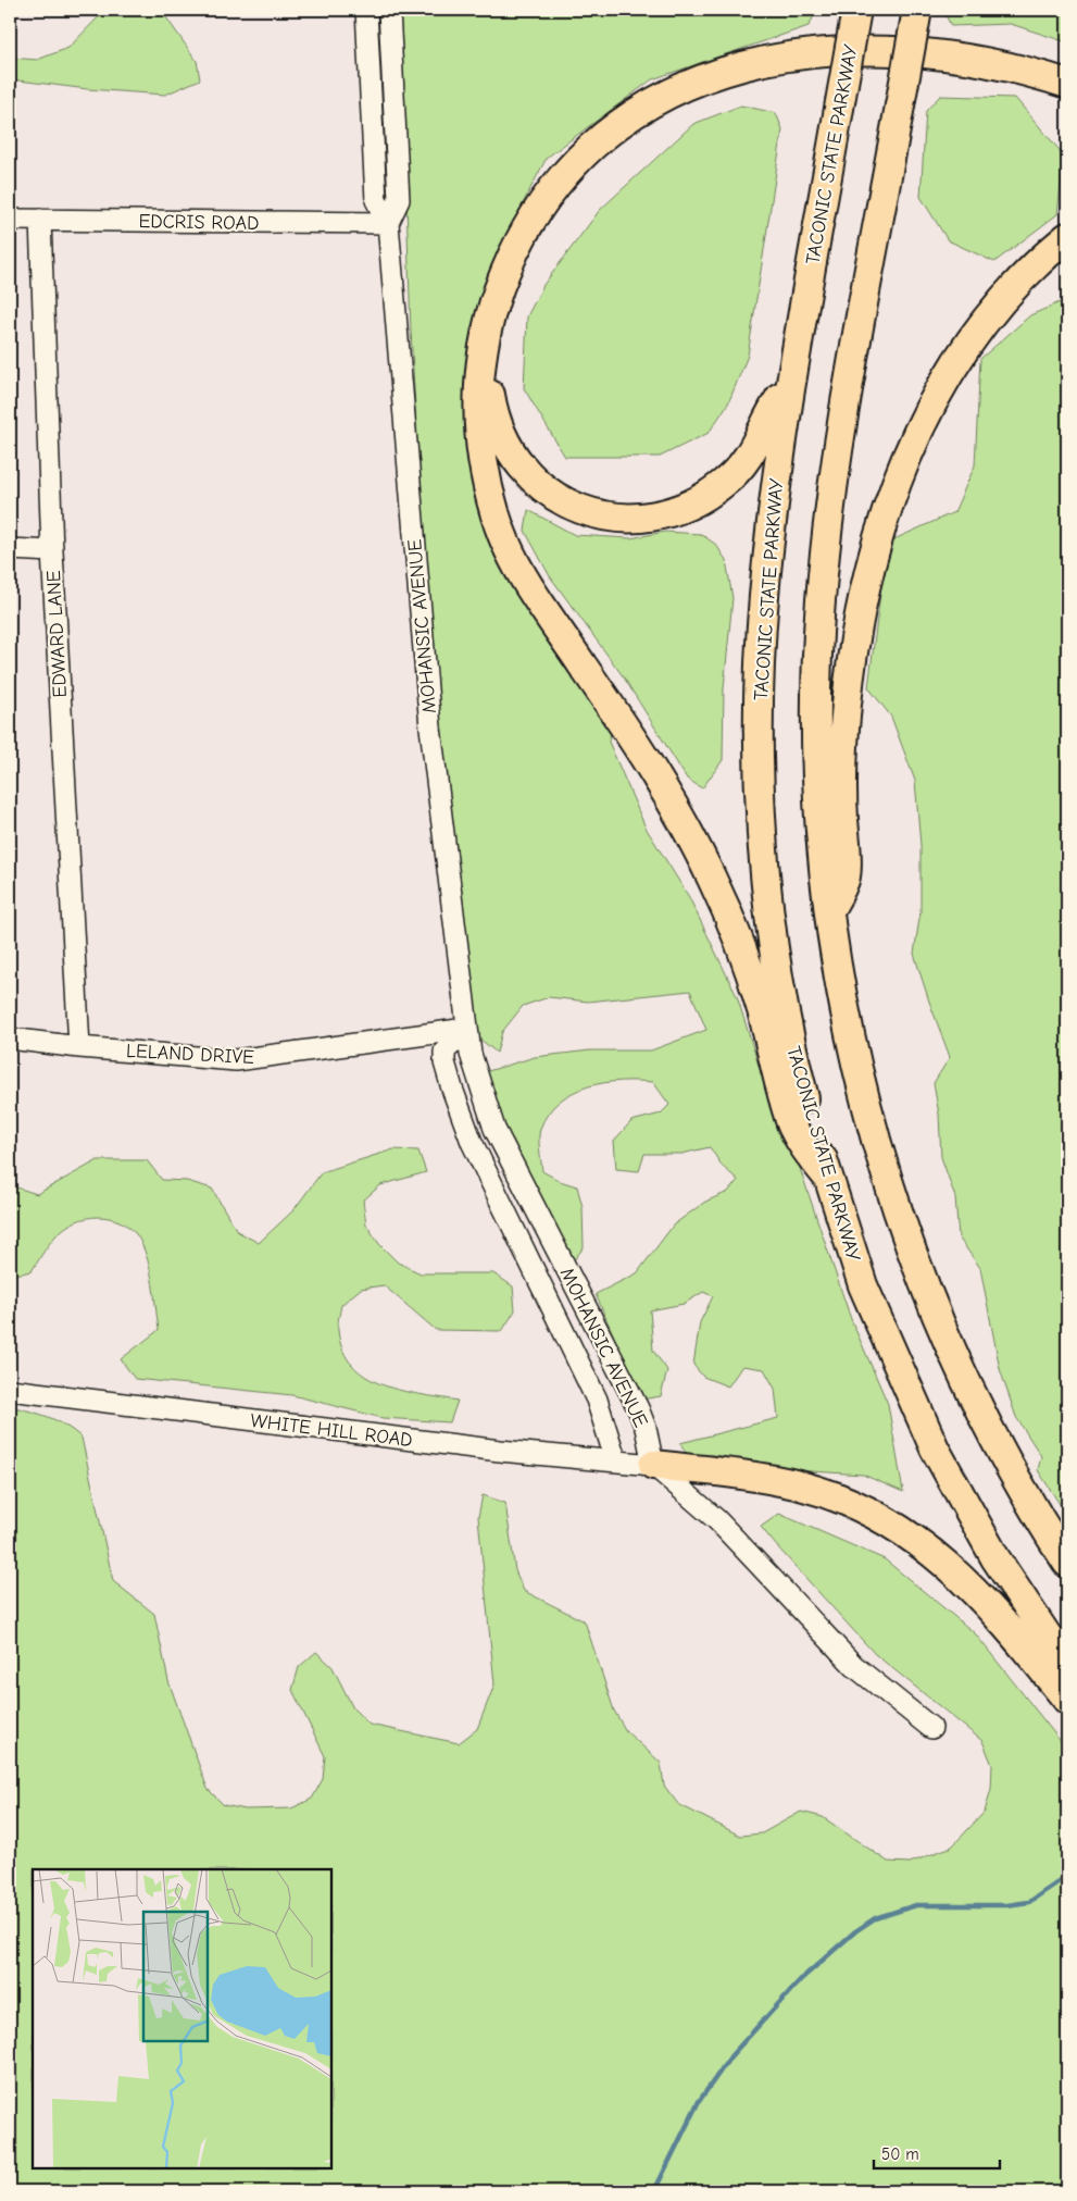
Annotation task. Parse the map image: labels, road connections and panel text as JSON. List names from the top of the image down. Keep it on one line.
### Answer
{"streets":{"highway":["TACONIC STATE PARKWAY"],"street":["EDCRIS ROAD","MOHANSIC AVENUE","EDWARD LANE","LELAND DRIVE","WHITE HILL ROAD"]},"crossings":[["EDCRIS ROAD","MOHANSIC AVENUE"],["EDCRIS ROAD","EDWARD LANE"],["MOHANSIC AVENUE","LELAND DRIVE"],["MOHANSIC AVENUE","WHITE HILL ROAD"],["EDWARD LANE","LELAND DRIVE"]],"scale_bar":"50 m"}
